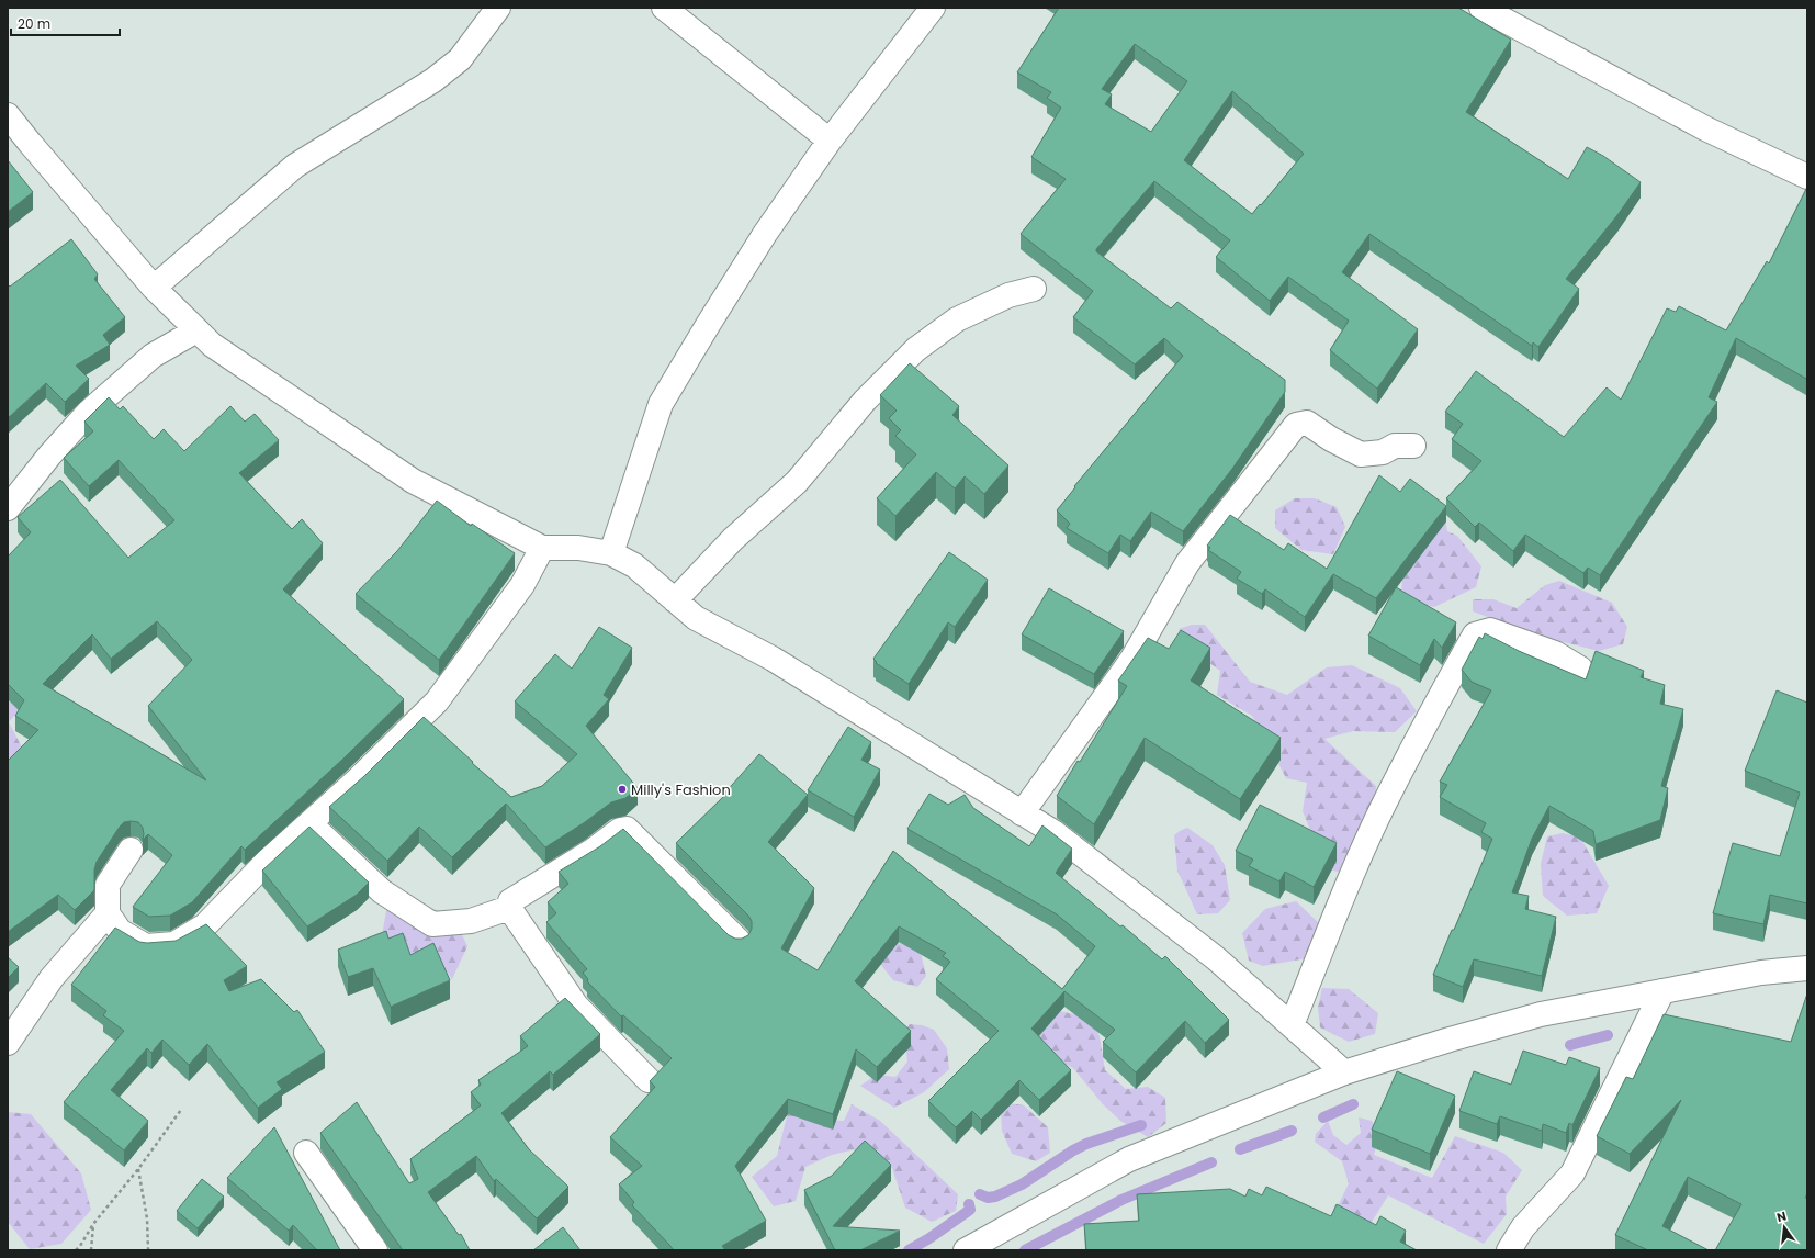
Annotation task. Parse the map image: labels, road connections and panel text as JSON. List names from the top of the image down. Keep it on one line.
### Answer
{"places":["Milly's Fashion"],"scale_bar":"20 m","north":"top"}
